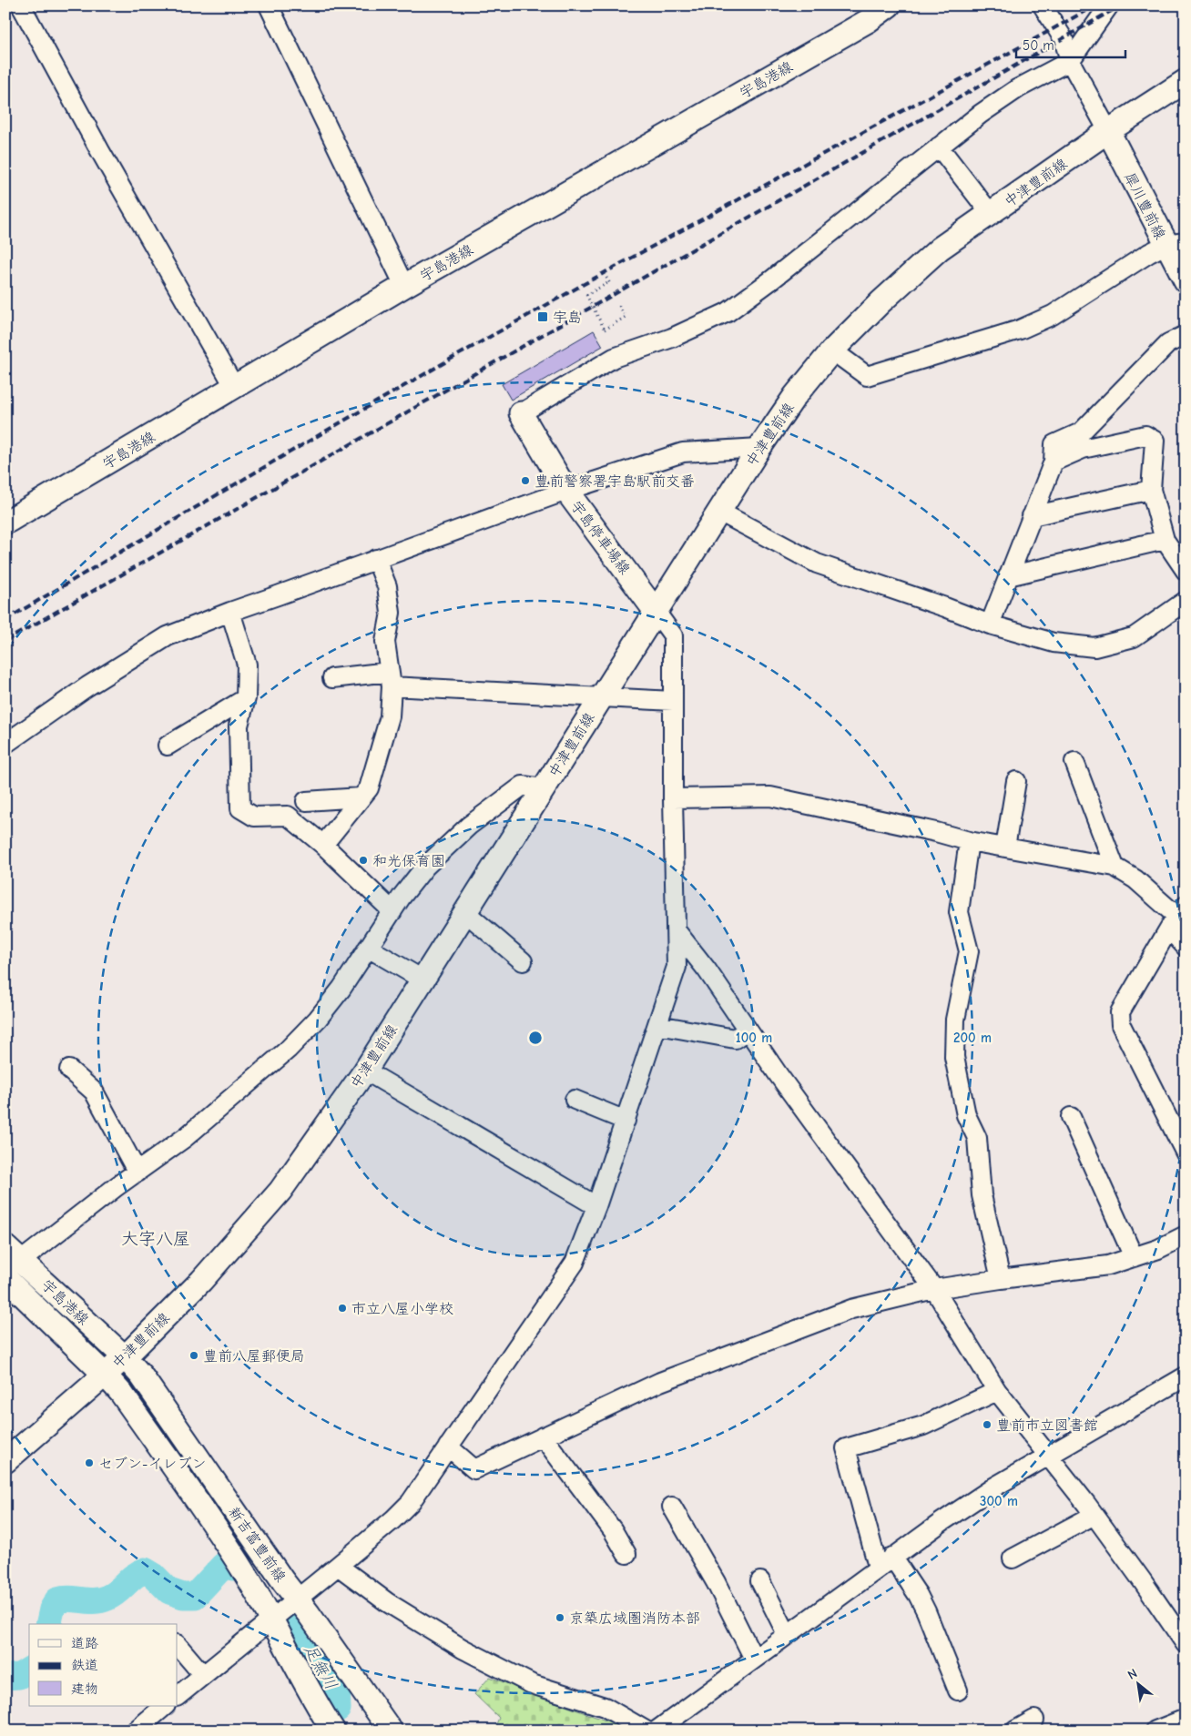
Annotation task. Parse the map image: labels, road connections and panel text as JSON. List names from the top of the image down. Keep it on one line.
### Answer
{"streets":{"main road":["宇島港線","中津豊前線","犀川豊前線","宇島停車場線","新吉富豊前線"]},"crossings":[["宇島港線","中津豊前線"],["宇島港線","新吉富豊前線"],["中津豊前線","犀川豊前線"],["中津豊前線","宇島停車場線"],["中津豊前線","新吉富豊前線"]],"districts":["大字八屋"],"water":["足無川"],"places":{"transit":["宇島"],"other":["豊前警察署宇島駅前交番","和光保育園","市立八屋小学校","豊前八屋郵便局","豊前市立図書館","セブン-イレブン","京築広域圏消防本部"]},"legend":["道路","鉄道","建物"],"scale_bar":"50 m","north":"top left","rings":["100 m","200 m","300 m"]}
